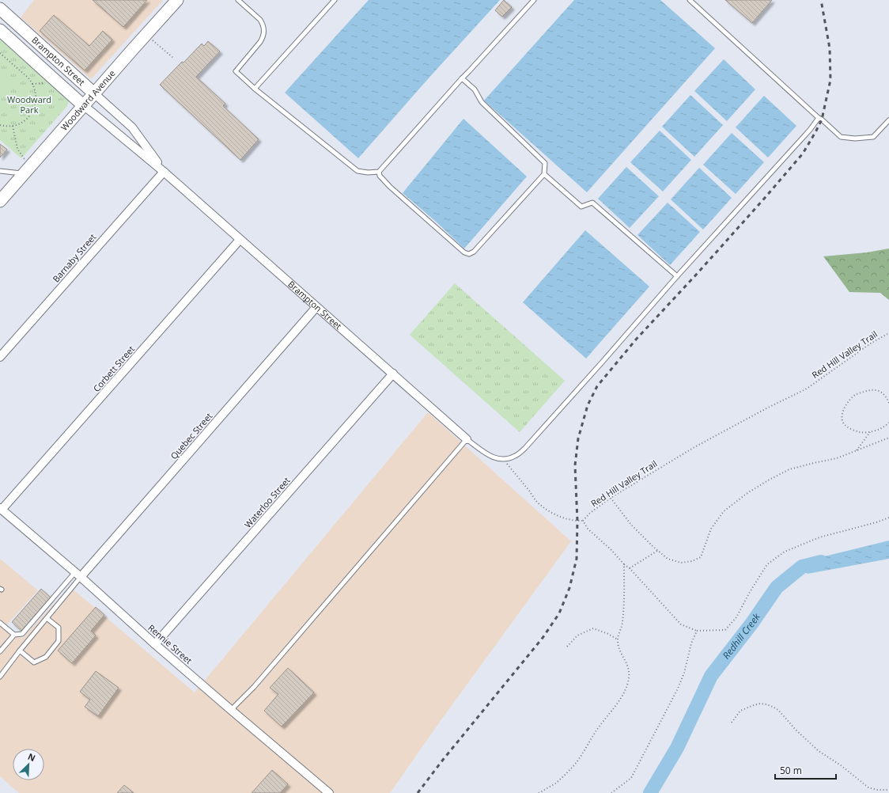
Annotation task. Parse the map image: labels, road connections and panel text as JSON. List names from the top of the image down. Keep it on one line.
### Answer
{"streets":{"main road":["Brampton Street","Woodward Avenue"],"street":["Barnaby Street","Corbett Street","Quebec Street","Waterloo Street","Rennie Street"],"path":["Red Hill Valley Trail"]},"crossings":[["Brampton Street","Woodward Avenue"],["Brampton Street","Barnaby Street"],["Brampton Street","Corbett Street"],["Brampton Street","Quebec Street"],["Brampton Street","Waterloo Street"],["Corbett Street","Rennie Street"],["Quebec Street","Rennie Street"],["Waterloo Street","Rennie Street"]],"water":["Redhill Creek"],"parks":["Woodward Park"],"scale_bar":"50 m","north":"top right"}
